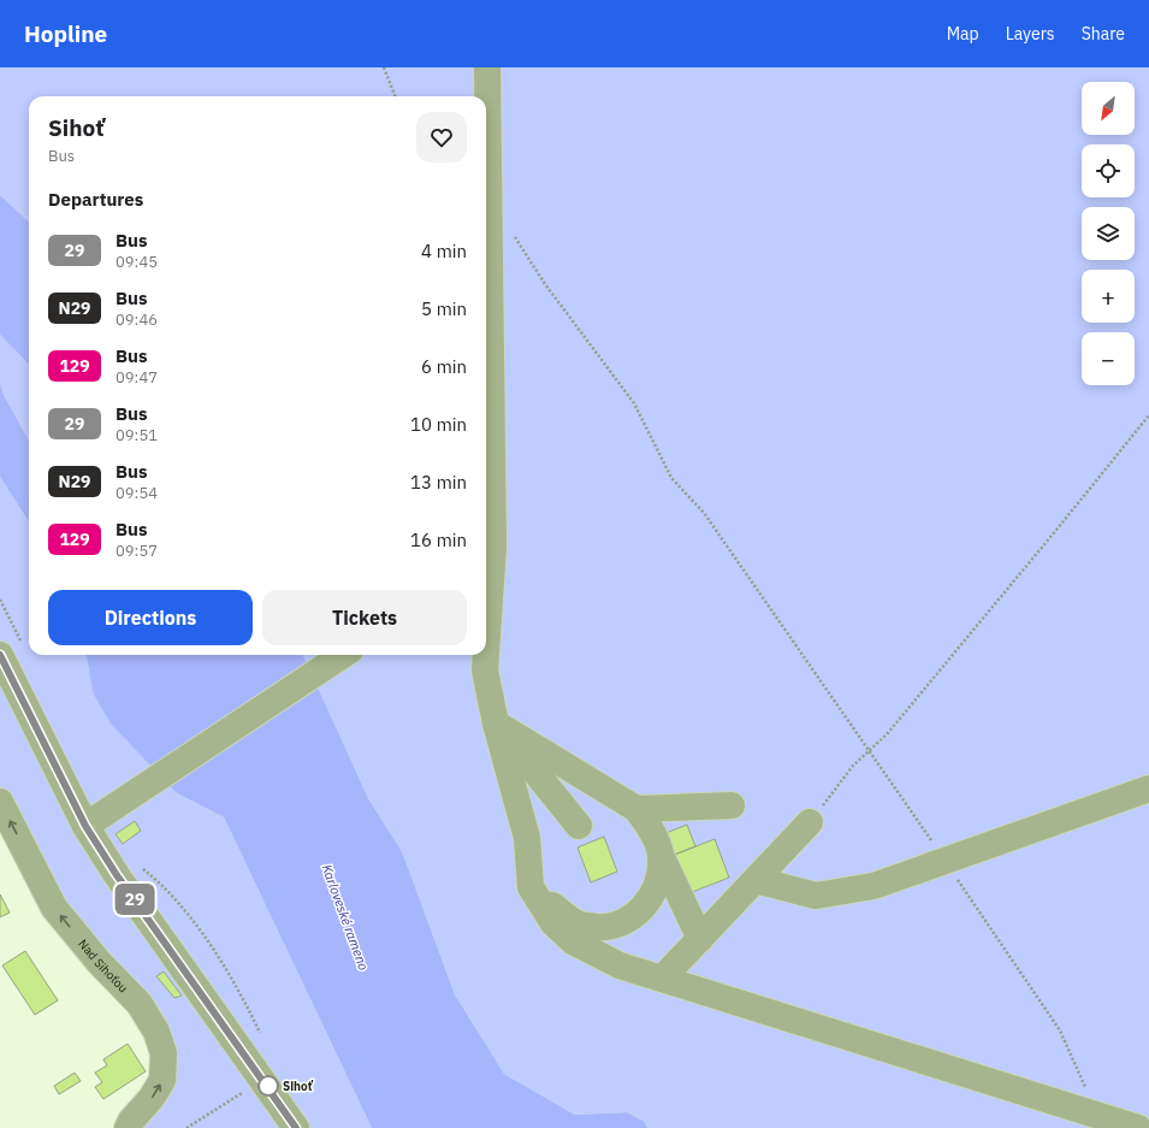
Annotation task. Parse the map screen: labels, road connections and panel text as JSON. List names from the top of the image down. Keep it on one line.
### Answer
{"streets":{"street":["Nad Sihoťou"]},"water":["Karloveské rameno"],"places":["Sihoť"],"lines":["bus line 29"],"north":"bottom left","page":{"header":"Hopline","nav":["Map","Layers","Share"],"on_map":"29","map_buttons":["+","−"],"heading":[["Sihoť","Bus"],"Departures"],"list":[{"mark":"29","name":"Bus","note":"09:45","value":"4 min"},{"mark":"N29","name":"Bus","note":"09:46","value":"5 min"},{"mark":"129","name":"Bus","note":"09:47","value":"6 min"},{"mark":"29","name":"Bus","note":"09:51","value":"10 min"},{"mark":"N29","name":"Bus","note":"09:54","value":"13 min"},{"mark":"129","name":"Bus","note":"09:57","value":"16 min"}],"buttons":["Directions","Tickets"]}}
